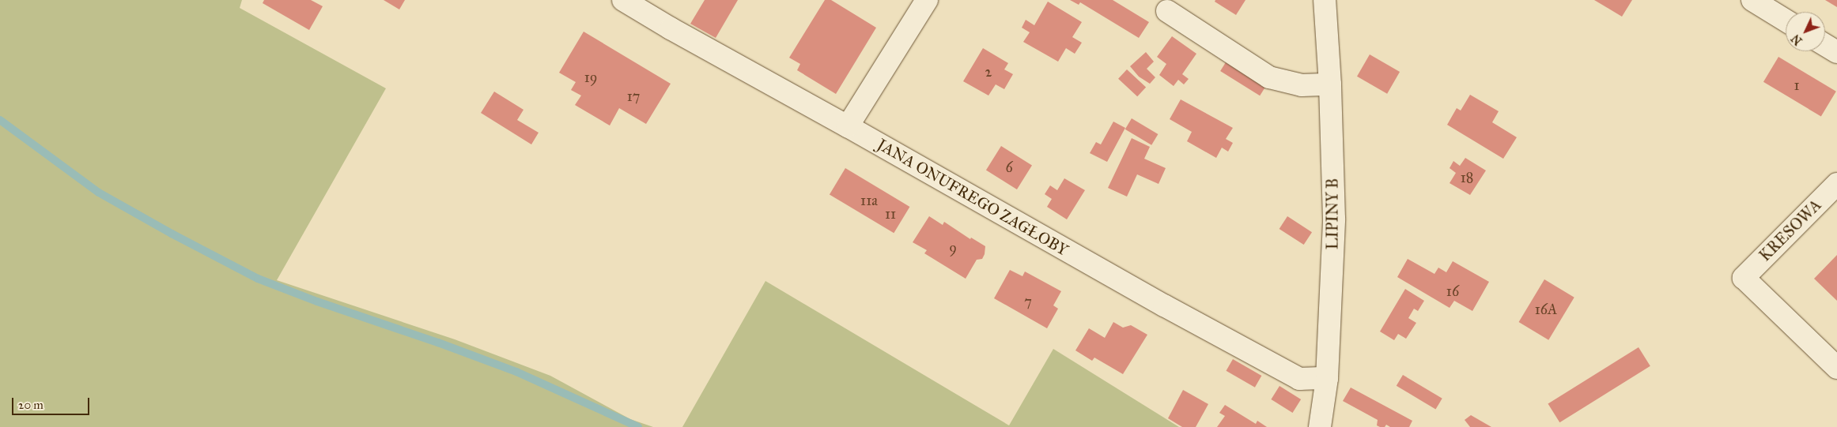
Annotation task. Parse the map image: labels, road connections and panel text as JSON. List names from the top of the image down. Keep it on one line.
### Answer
{"streets":{"street":["JANA ONUFREGO ZAGŁOBY","LIPINY B","KRESOWA"]},"crossings":[["JANA ONUFREGO ZAGŁOBY","LIPINY B"]],"house_numbers":["2","19","1","17","6","18","11a","11","9","16","7","16A"],"scale_bar":"20 m","north":"bottom left"}
